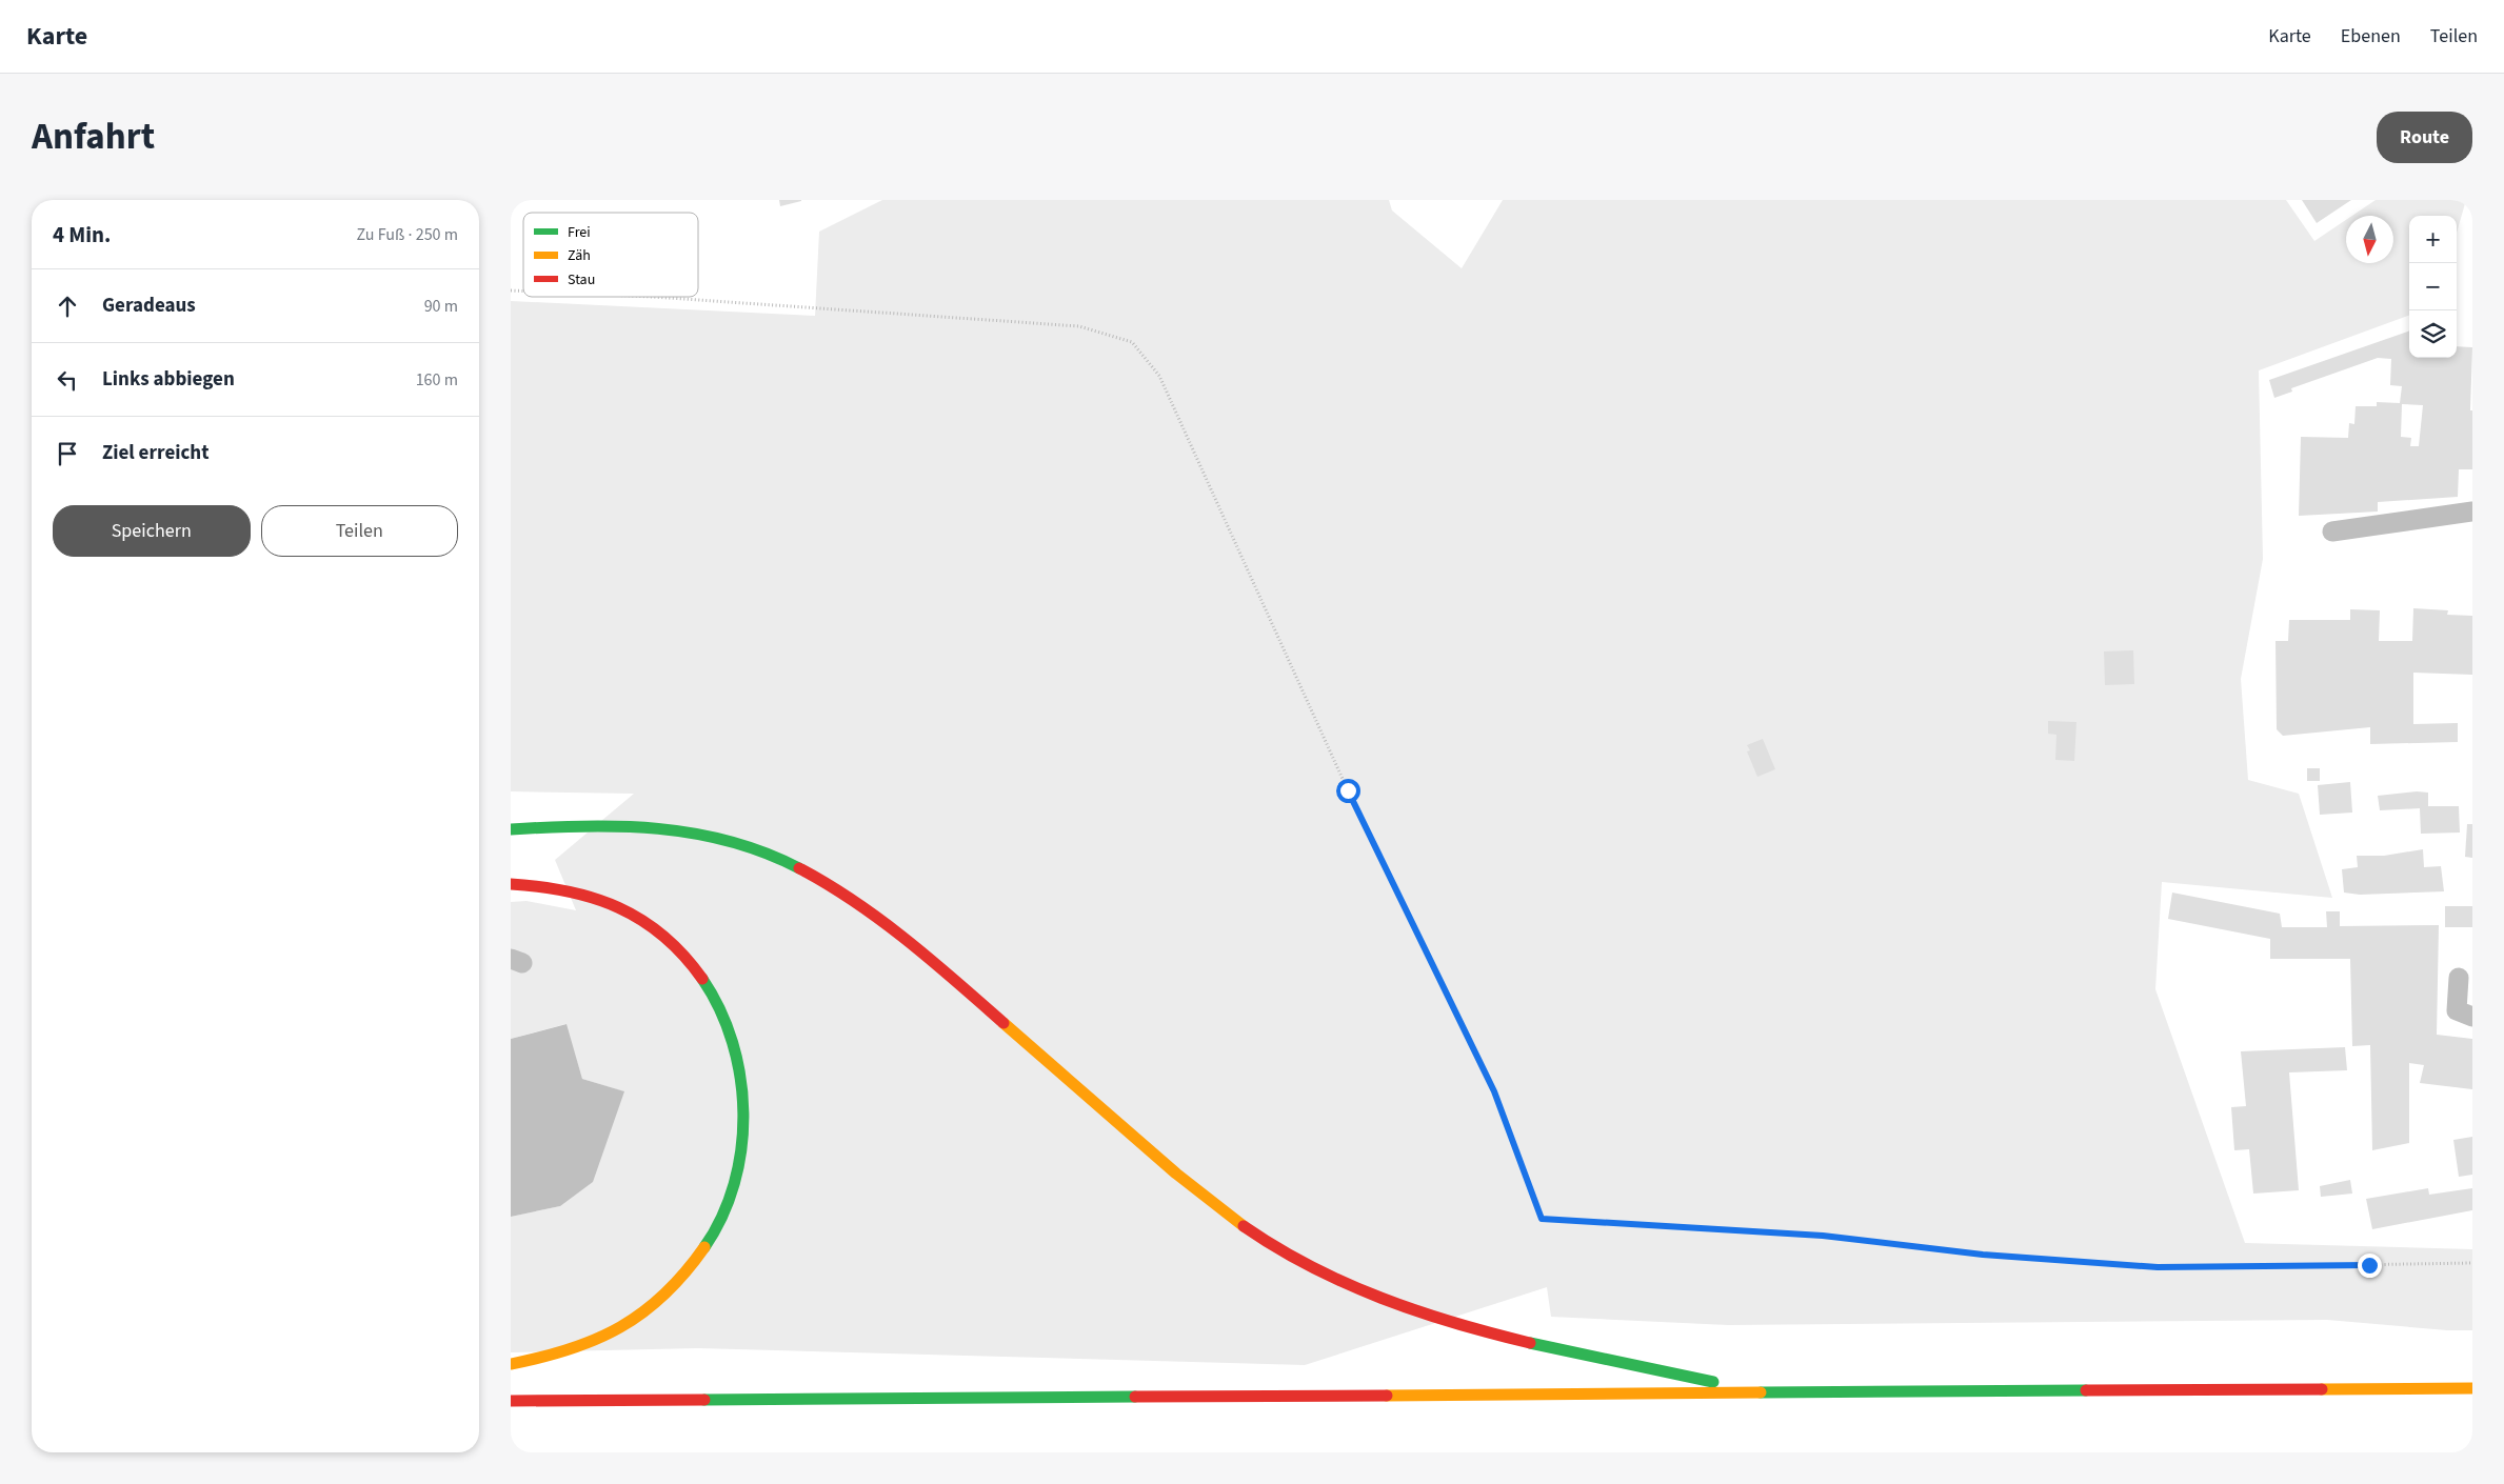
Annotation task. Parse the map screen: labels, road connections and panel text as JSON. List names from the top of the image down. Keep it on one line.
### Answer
{"legend":["Frei","Zäh","Stau"],"north":"bottom","page":{"header":"Karte","nav":["Karte","Ebenen","Teilen"],"title":"Anfahrt","buttons":["Route",["Speichern","Teilen"]],"heading":["4 Min.","Zu Fuß · 250 m"],"map_buttons":["+","−"],"list":[["Geradeaus","90 m"],["Links abbiegen","160 m"],"Ziel erreicht"]}}
